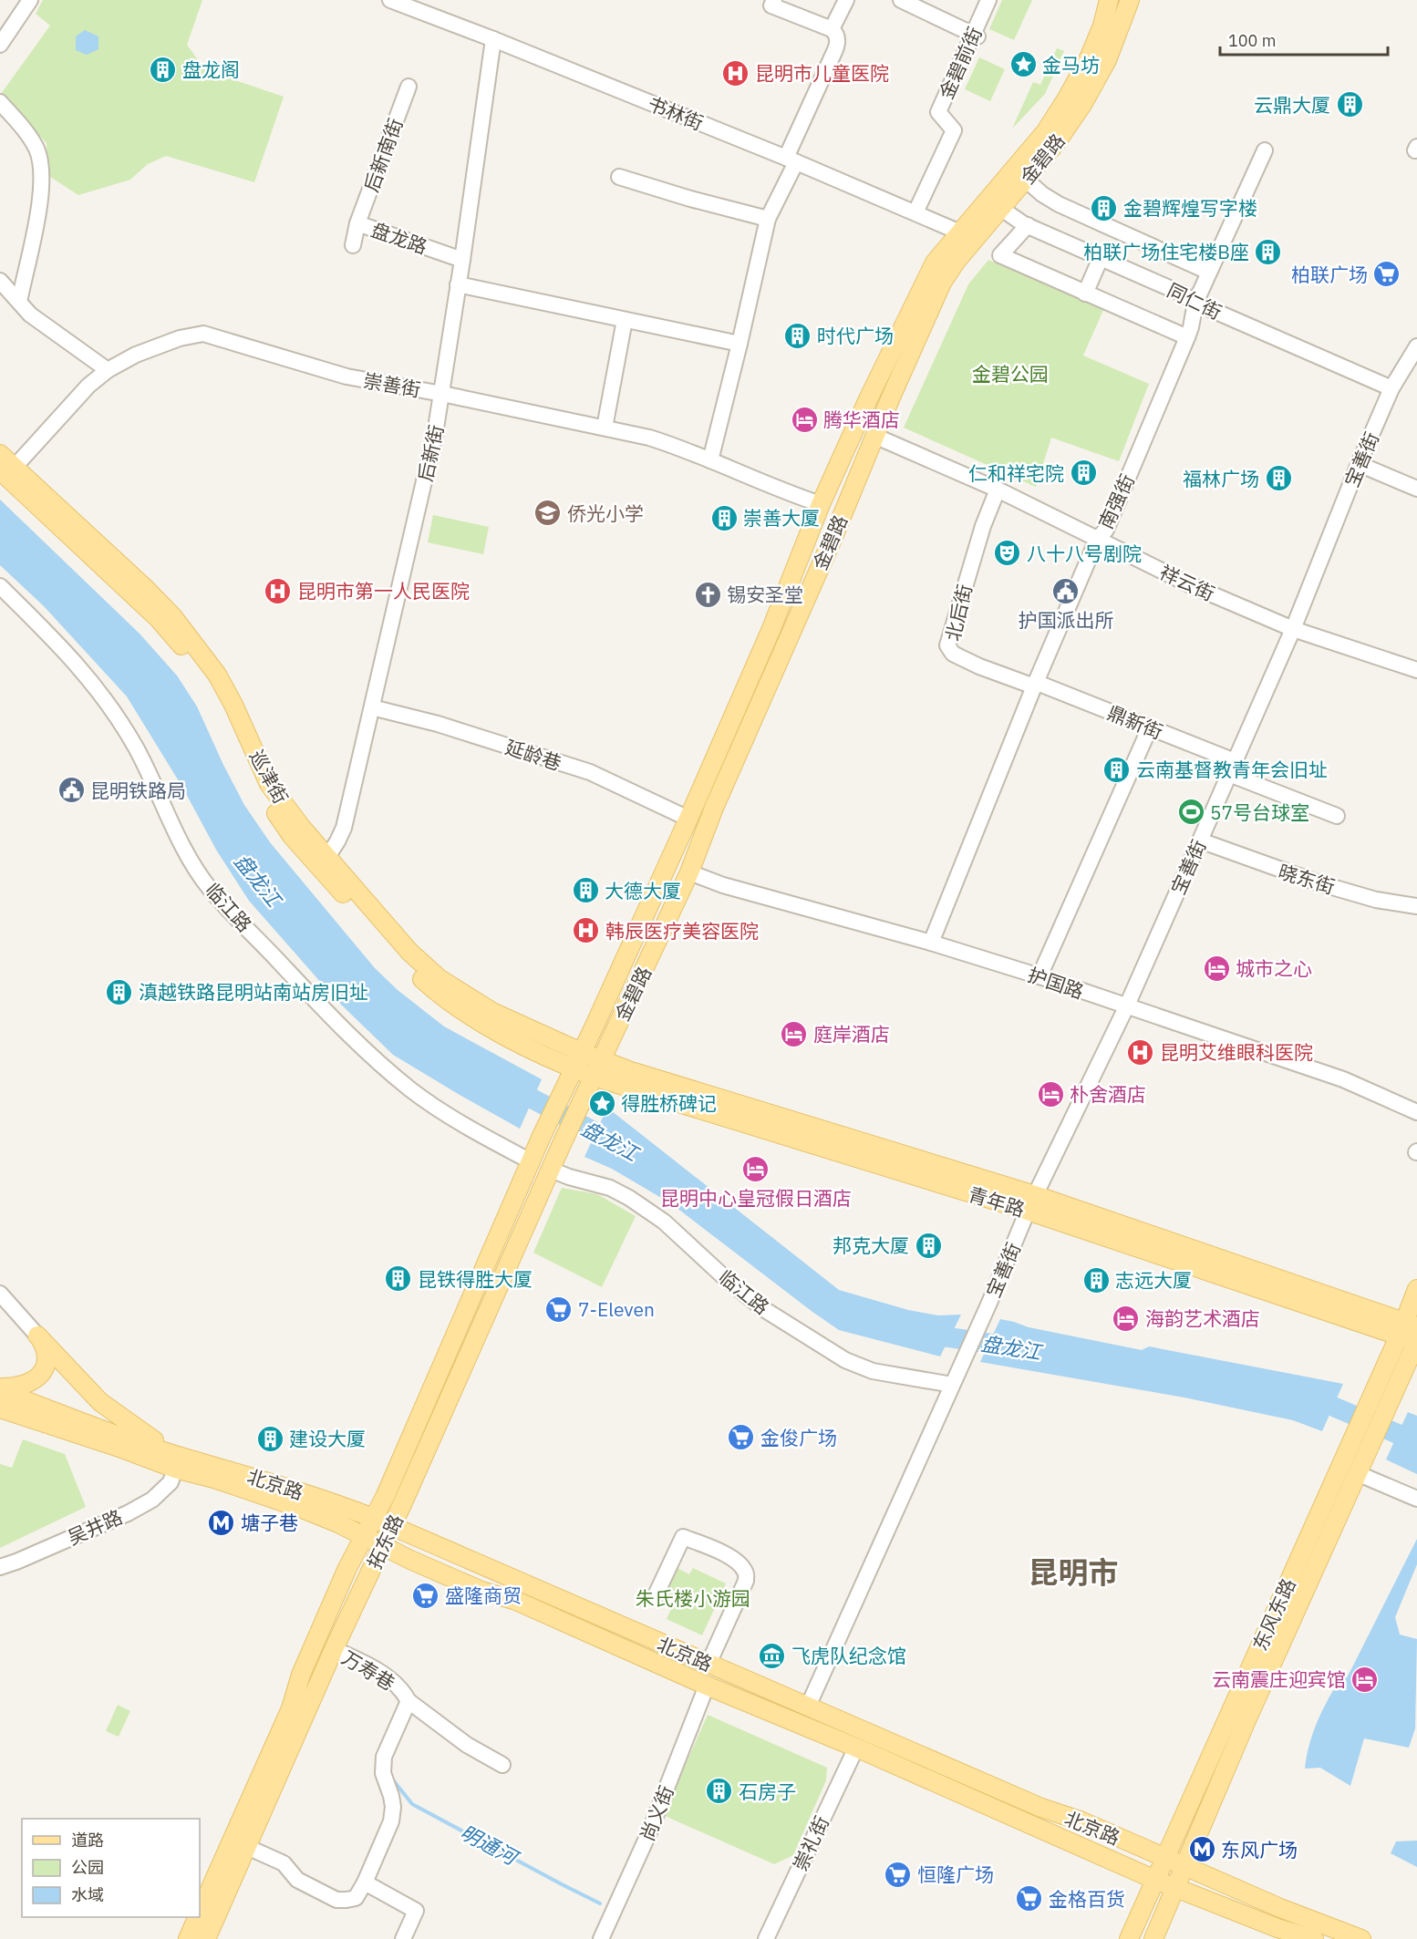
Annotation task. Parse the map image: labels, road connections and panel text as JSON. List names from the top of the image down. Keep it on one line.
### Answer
{"streets":{"main road":["金碧路","巡津街","青年路","北京路","拓东路","东风东路"],"street":["金碧前街","书林街","后新南街","盘龙路","同仁街","崇善街","后新街","宝善街","南强街","祥云街","北后街","鼎新街","延龄巷","晓东街","临江路","护国路","吴井路","万寿巷","尚义街","崇礼街"]},"crossings":[["金碧前街","书林街"],["书林街","金碧路"],["书林街","后新街"],["后新南街","盘龙路"],["金碧路","同仁街"],["金碧路","崇善街"],["金碧路","祥云街"],["金碧路","延龄巷"],["金碧路","巡津街"],["金碧路","护国路"],["金碧路","青年路"],["金碧路","拓东路"],["盘龙路","后新街"],["同仁街","宝善街"],["同仁街","南强街"],["崇善街","后新街"],["崇善街","巡津街"],["后新街","延龄巷"],["后新街","巡津街"],["宝善街","祥云街"],["宝善街","鼎新街"],["宝善街","晓东街"],["宝善街","临江路"],["宝善街","护国路"],["宝善街","青年路"],["宝善街","北京路"],["南强街","祥云街"],["南强街","北后街"],["南强街","鼎新街"],["南强街","护国路"],["祥云街","北后街"],["北后街","鼎新街"],["巡津街","青年路"],["临江路","拓东路"],["青年路","东风东路"],["北京路","吴井路"],["北京路","拓东路"],["北京路","东风东路"],["北京路","尚义街"],["北京路","崇礼街"],["拓东路","万寿巷"]],"districts":["昆明市"],"water":["盘龙江","明通河"],"parks":["金碧公园","朱氏楼小游园"],"places":{"place":["金马坊","得胜桥碑记"],"building":["盘龙阁","云鼎大厦","金碧辉煌写字楼","柏联广场住宅楼B座","时代广场","仁和祥宅院","福林广场","崇善大厦","云南基督教青年会旧址","大德大厦","滇越铁路昆明站南站房旧址","邦克大厦","昆铁得胜大厦","志远大厦","建设大厦","石房子"],"hospital":["昆明市儿童医院","昆明市第一人民医院","韩辰医疗美容医院","昆明艾维眼科医院"],"supermarket":["柏联广场","7-Eleven","金俊广场","盛隆商贸","恒隆广场","金格百货"],"hotel":["腾华酒店","城市之心","庭岸酒店","朴舍酒店","昆明中心皇冠假日酒店","海韵艺术酒店","云南震庄迎宾馆"],"school or university":["侨光小学"],"theatre":["八十八号剧院"],"public building":["护国派出所","昆明铁路局"],"church":["锡安圣堂"],"sports":["57号台球室"],"metro station":["塘子巷","东风广场"],"museum":["飞虎队纪念馆"]},"legend":["道路","公园","水域"],"scale_bar":"100 m"}
